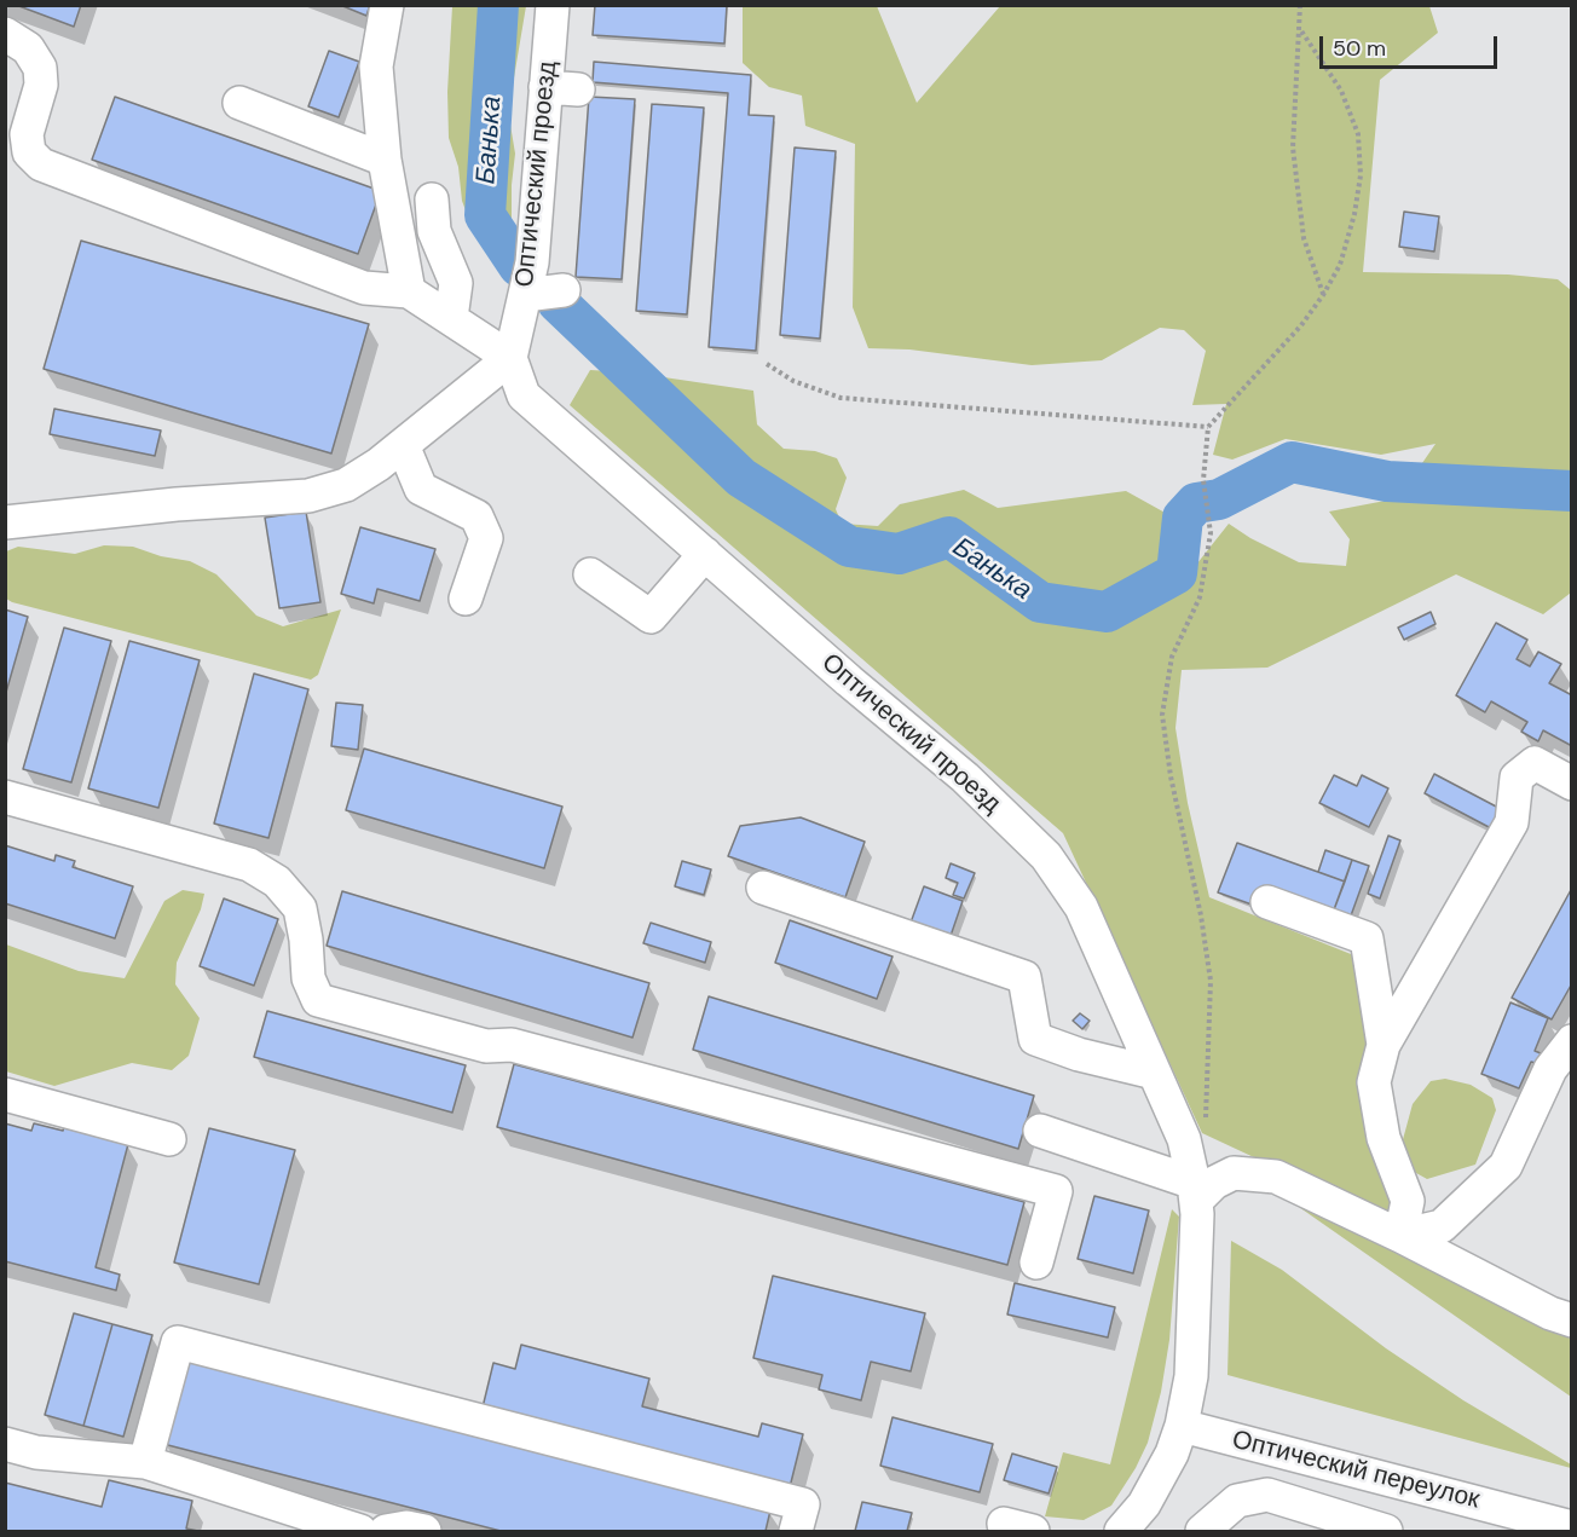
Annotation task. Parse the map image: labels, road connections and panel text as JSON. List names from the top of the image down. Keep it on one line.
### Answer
{"streets":{"street":["Оптический проезд","Оптический переулок"]},"crossings":[["Оптический проезд","Оптический переулок"]],"water":["Банька"],"scale_bar":"50 m"}
